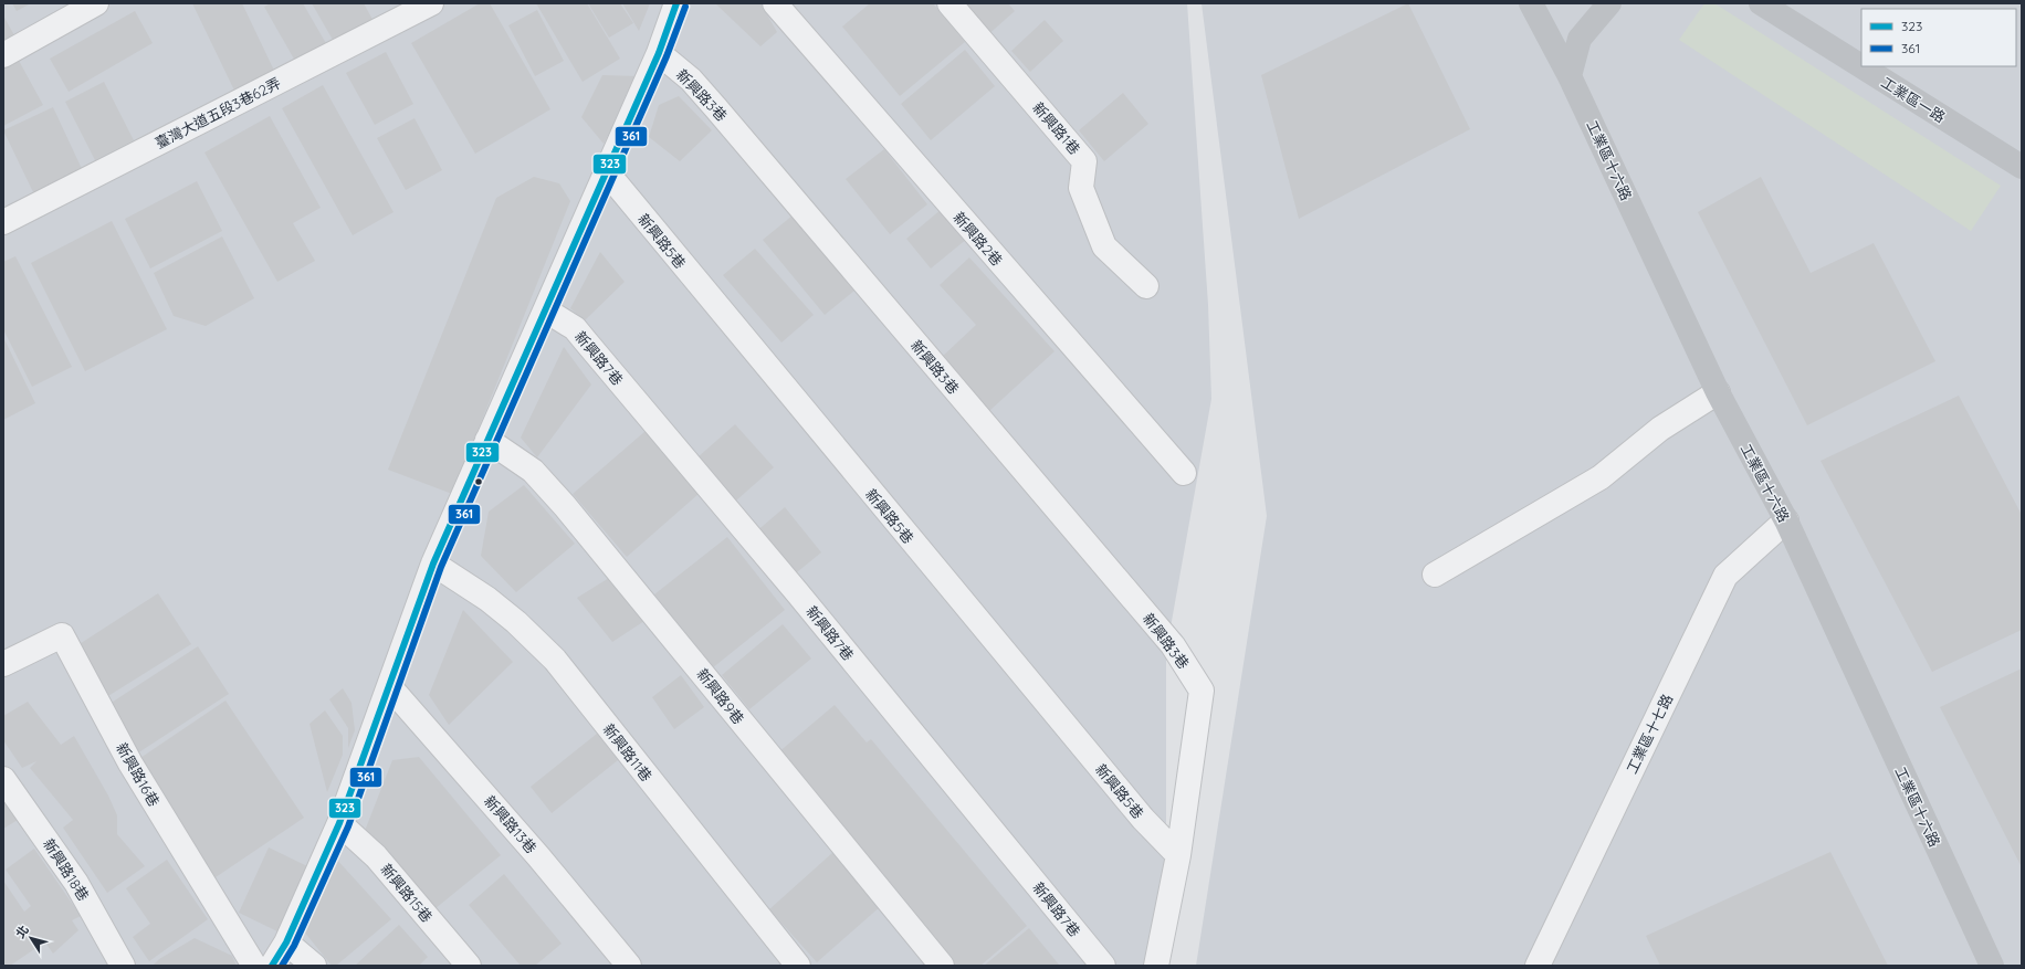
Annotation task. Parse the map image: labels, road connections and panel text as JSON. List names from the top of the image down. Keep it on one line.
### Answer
{"streets":{"street":["新興路3巷","工業區一路","臺灣大道五段3巷62弄","新興路1巷","工業區十六路","新興路2巷","新興路5巷","新興路7巷","新興路9巷","工業區十七路","新興路11巷","新興路16巷","新興路13巷","新興路18巷","新興路15巷"]},"crossings":[["新興路3巷","新興路5巷"],["工業區十六路","工業區十七路"]],"lines":["transit line 323","transit line 361"],"legend":["323","361"],"north":"top left"}
